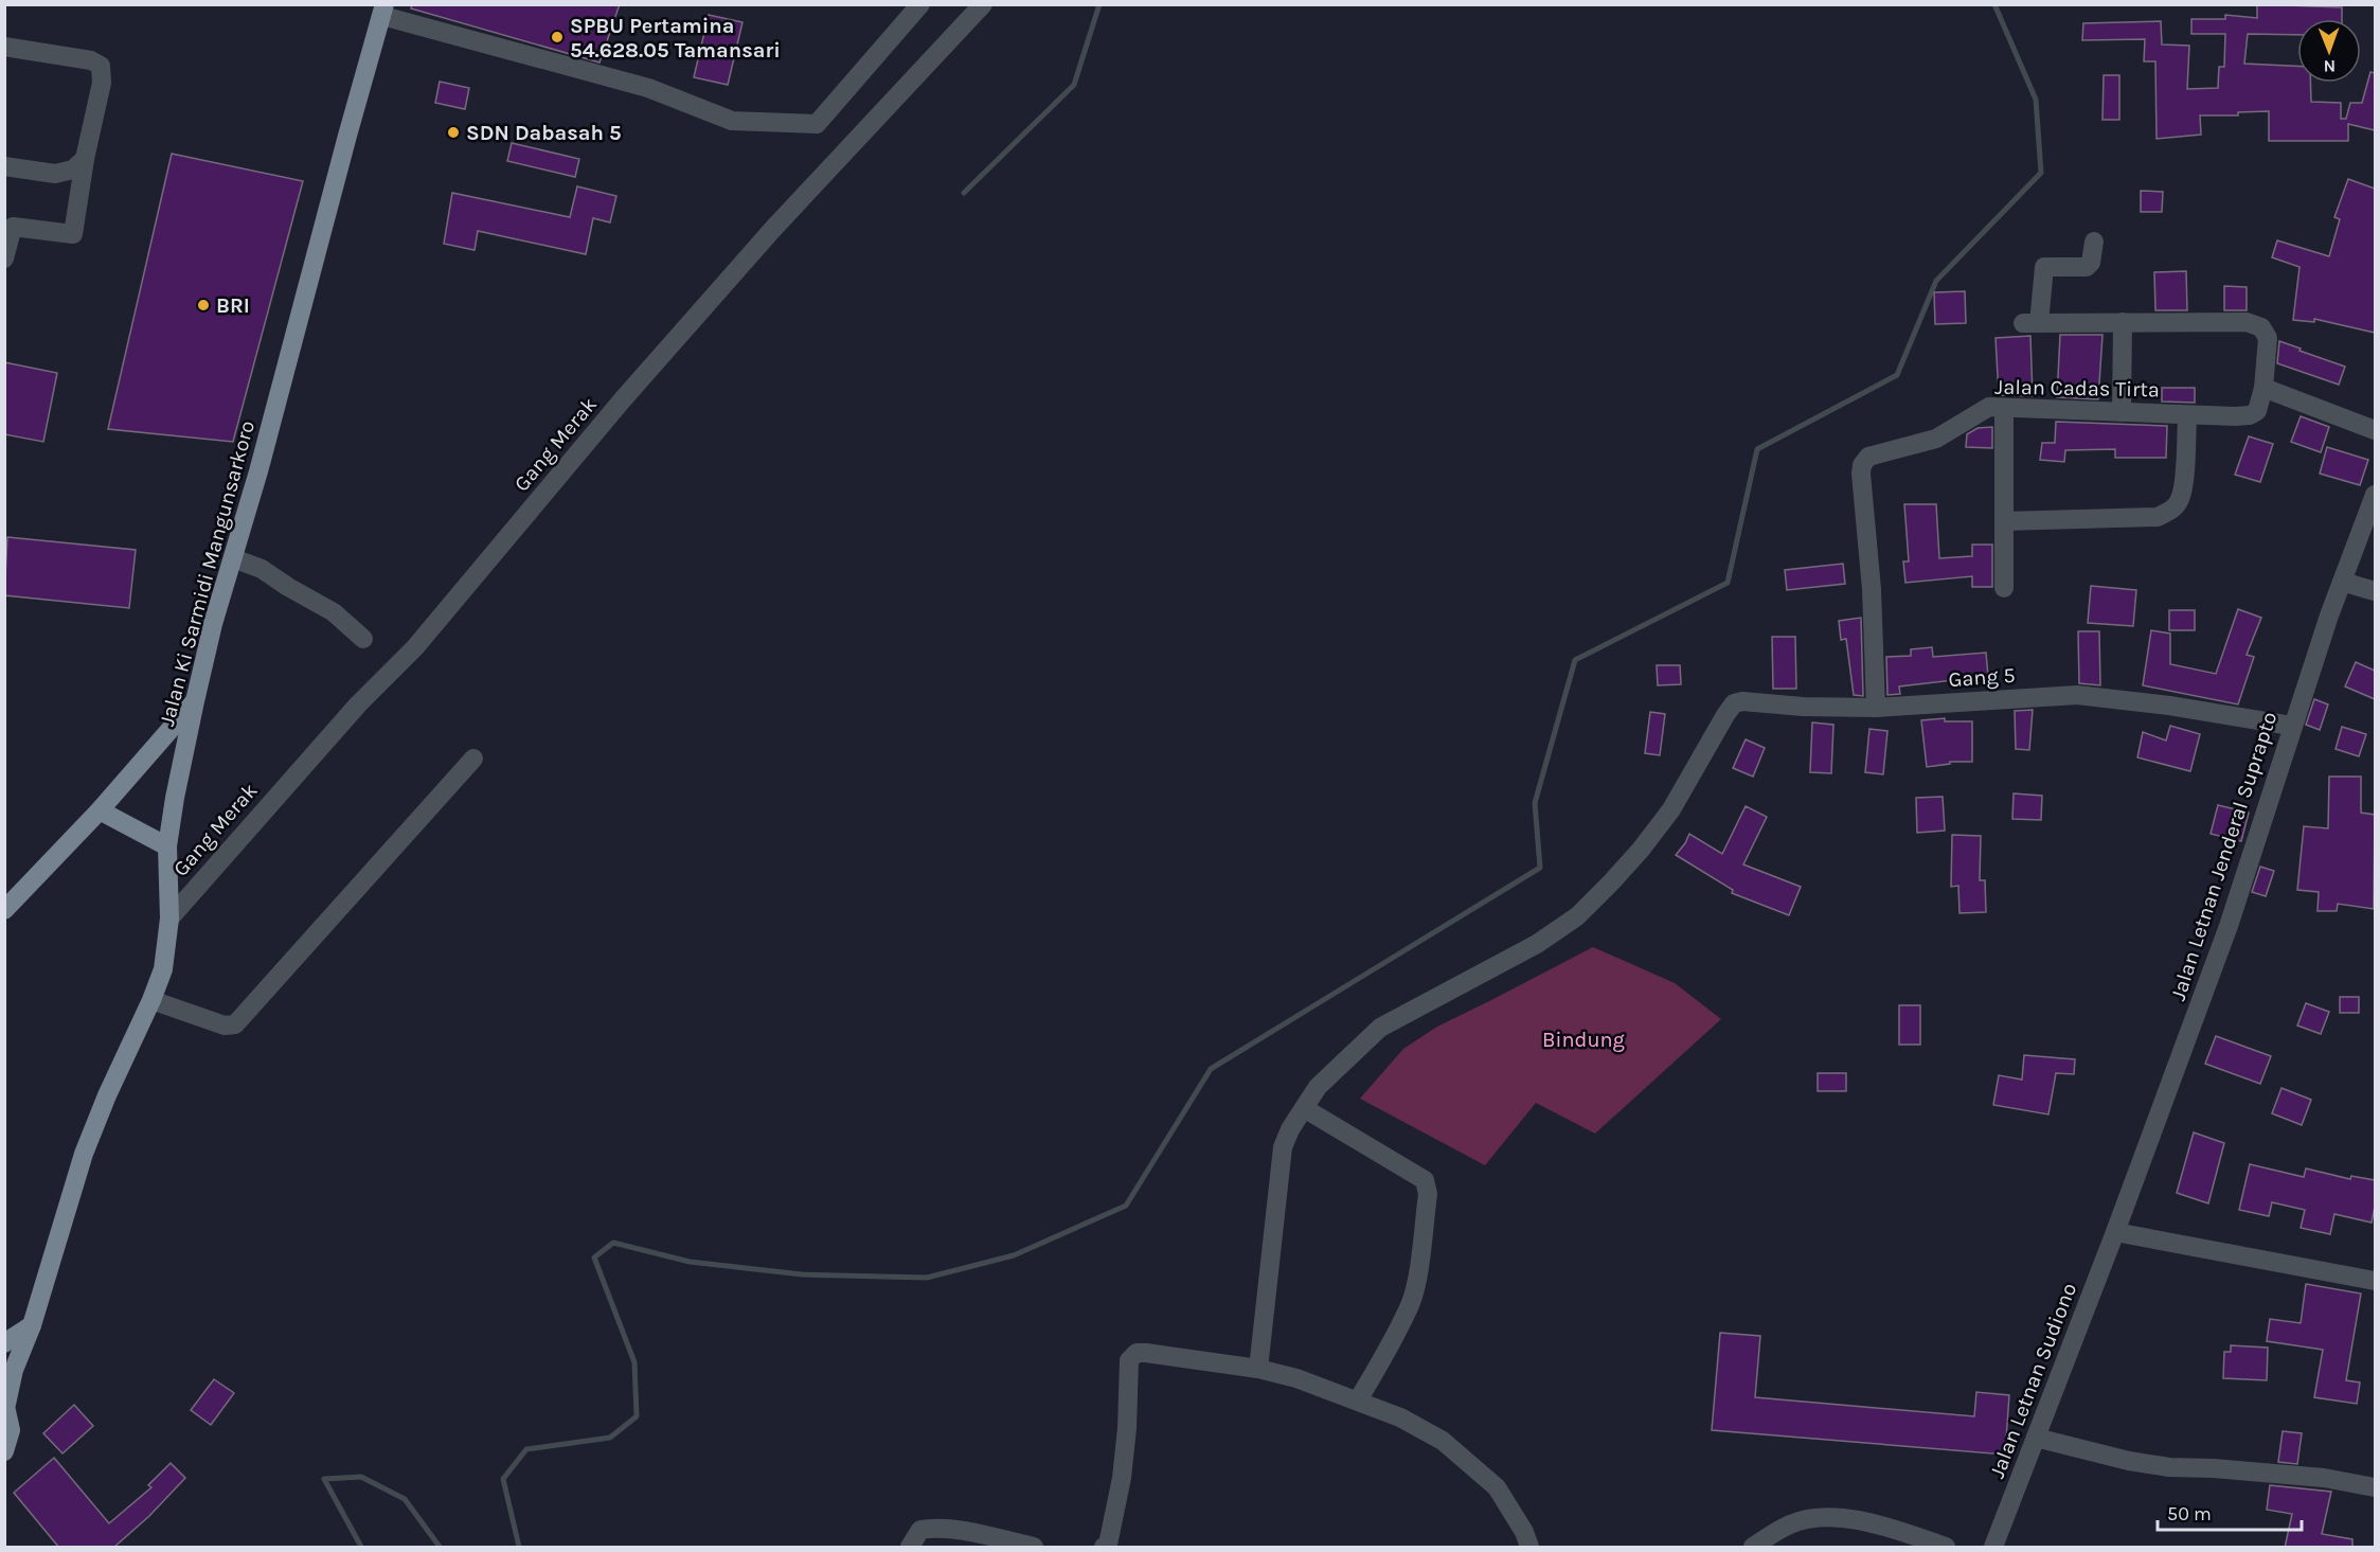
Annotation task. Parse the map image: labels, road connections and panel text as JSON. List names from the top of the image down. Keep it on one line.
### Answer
{"streets":{"main road":["Jalan Ki Sarmidi Mangunsarkoro"],"street":["Jalan Cadas Tirta","Gang Merak","Gang 5","Jalan Letnan Jenderal Suprapto","Jalan Letnan Sudiono"]},"crossings":[["Jalan Cadas Tirta","Gang 5"],["Gang Merak","Jalan Ki Sarmidi Mangunsarkoro"],["Gang 5","Jalan Letnan Jenderal Suprapto"],["Jalan Letnan Jenderal Suprapto","Jalan Letnan Sudiono"]],"parks":["Bindung"],"places":["SPBU Pertamina 54.628.05 Tamansari","SDN Dabasah 5","BRI"],"scale_bar":"50 m","north":"bottom"}
